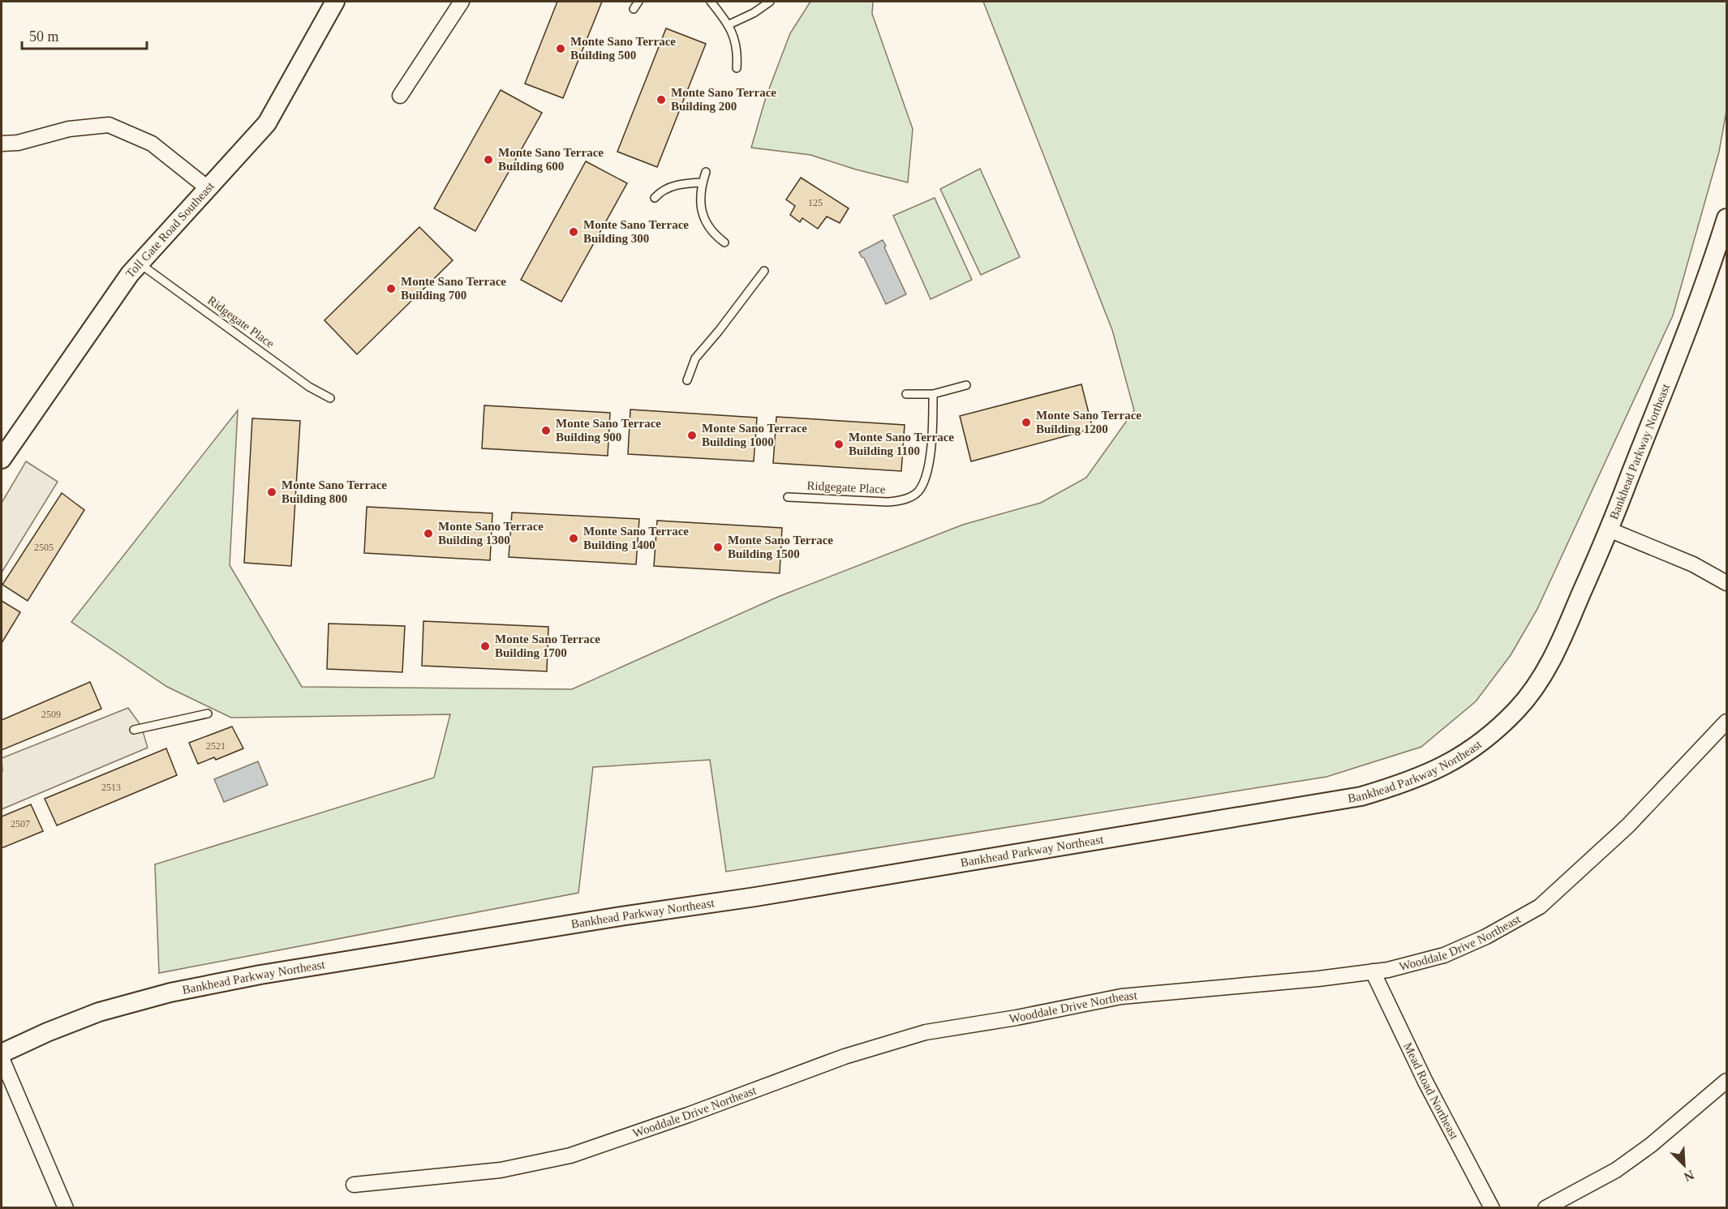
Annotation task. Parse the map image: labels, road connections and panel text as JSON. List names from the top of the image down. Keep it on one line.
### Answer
{"streets":{"street":["Toll Gate Road Southeast","Bankhead Parkway Northeast","Wooddale Drive Northeast","Mead Road Northeast"],"lane":["Ridgegate Place"]},"crossings":[["Toll Gate Road Southeast","Ridgegate Place"],["Wooddale Drive Northeast","Mead Road Northeast"]],"places":["Monte Sano Terrace Building 500","Monte Sano Terrace Building 200","Monte Sano Terrace Building 600","Monte Sano Terrace Building 300","Monte Sano Terrace Building 700","Monte Sano Terrace Building 1200","Monte Sano Terrace Building 900","Monte Sano Terrace Building 1000","Monte Sano Terrace Building 1100","Monte Sano Terrace Building 800","Monte Sano Terrace Building 1300","Monte Sano Terrace Building 1400","Monte Sano Terrace Building 1500","Monte Sano Terrace Building 1700"],"house_numbers":["125","2505","2509","2521","2513","2507"],"scale_bar":"50 m","north":"bottom right"}
